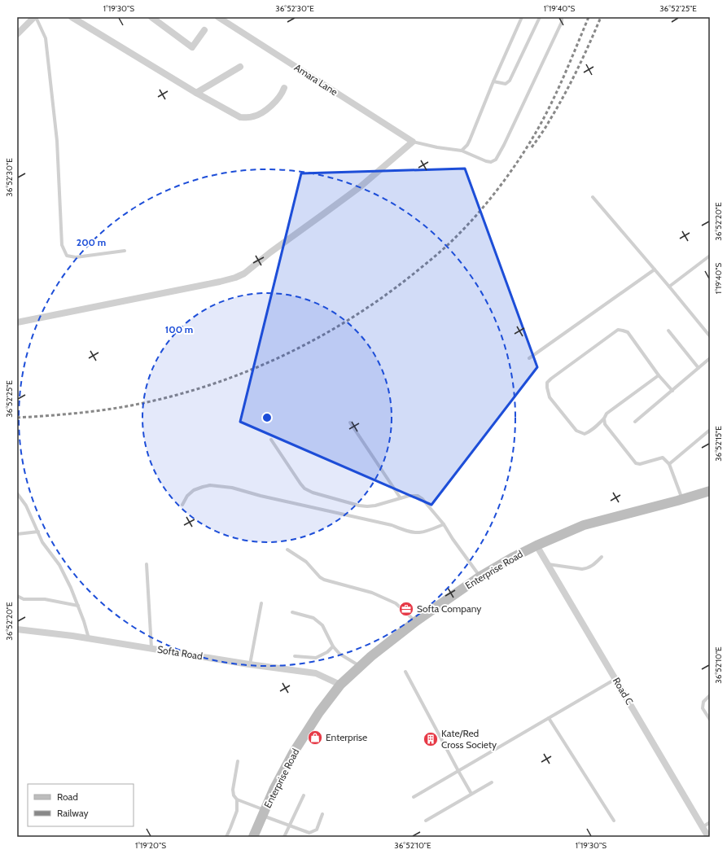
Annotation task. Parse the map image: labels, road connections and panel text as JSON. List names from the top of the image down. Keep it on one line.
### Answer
{"streets":{"main road":["Enterprise Road"],"street":["Amara Lane","Softa Road","Road C"]},"crossings":[["Enterprise Road","Softa Road"],["Enterprise Road","Road C"]],"places":{"office":["Softa Company"],"shop":["Enterprise"],"building":["Kate/Red Cross Society"]},"legend":["Road","Railway"],"coordinates":["1°19'30\"S","36°52'30\"E","1°19'40\"S","36°52'25\"E","36°52'20\"E","36°52'15\"E","36°52'10\"E","1°19'20\"S"],"rings":["200 m","100 m"]}
